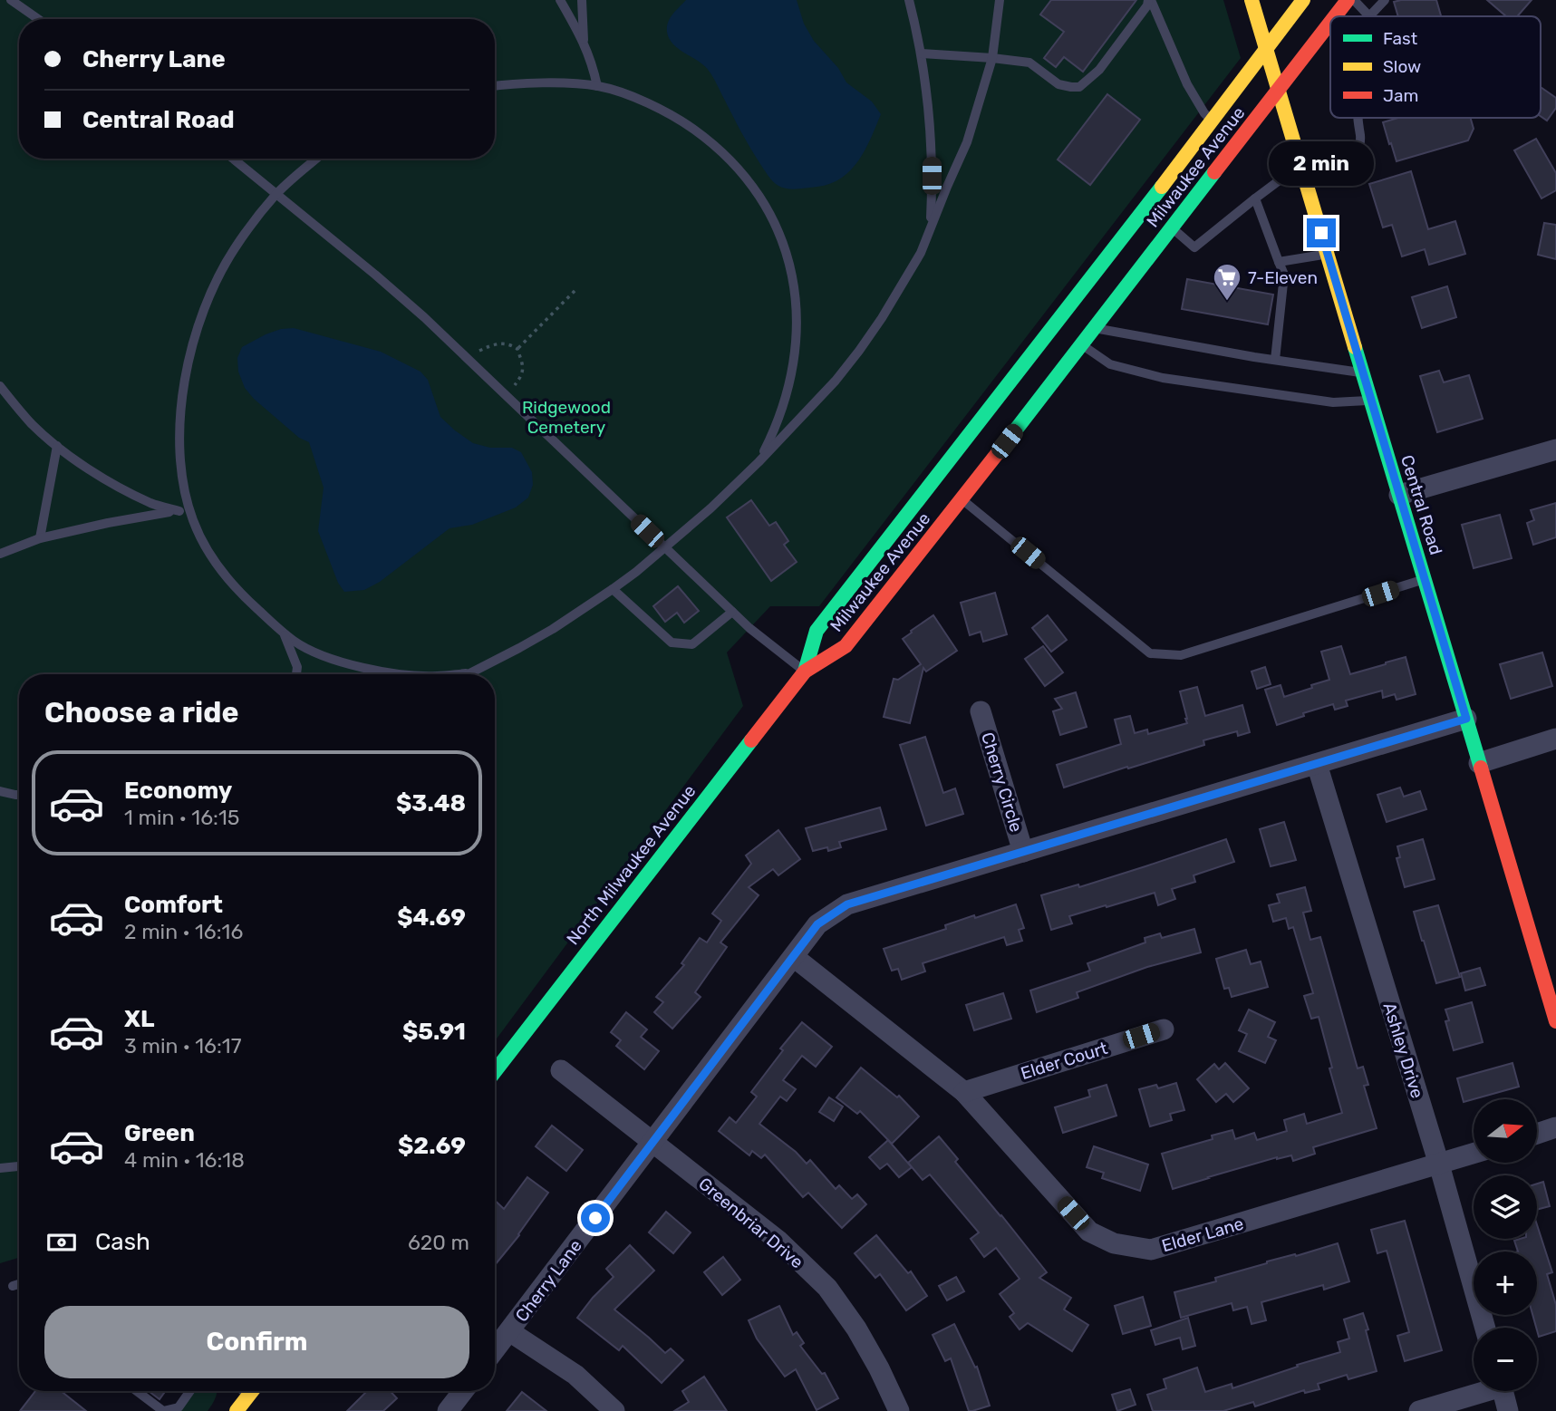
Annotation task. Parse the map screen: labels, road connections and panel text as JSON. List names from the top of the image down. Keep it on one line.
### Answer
{"streets":{"main road":["Milwaukee Avenue","Central Road","North Milwaukee Avenue"],"street":["Cherry Circle","Ashley Drive","Elder Court","Greenbriar Drive","Elder Lane","Cherry Lane"]},"crossings":[["Milwaukee Avenue","Central Road"],["Milwaukee Avenue","North Milwaukee Avenue"],["Central Road","Cherry Lane"],["Cherry Circle","Cherry Lane"],["Ashley Drive","Elder Lane"],["Ashley Drive","Cherry Lane"],["Elder Court","Elder Lane"],["Greenbriar Drive","Cherry Lane"],["Elder Lane","Cherry Lane"]],"parks":["Ridgewood Cemetery"],"places":{"supermarket":["7-Eleven"]},"legend":["Fast","Slow","Jam"],"north":"right","page":{"banner":["Cherry Lane","Central Road"],"bubble":"2 min","heading":"Choose a ride","list":[{"name":"Economy","note":"1 min · 16:15","value":"$3.48"},{"name":"Comfort","note":"2 min · 16:16","value":"$4.69"},{"name":"XL","note":"3 min · 16:17","value":"$5.91"},{"name":"Green","note":"4 min · 16:18","value":"$2.69"}],"map_buttons":["+","−"],"pay":["Cash","620 m"],"buttons":"Confirm"}}
